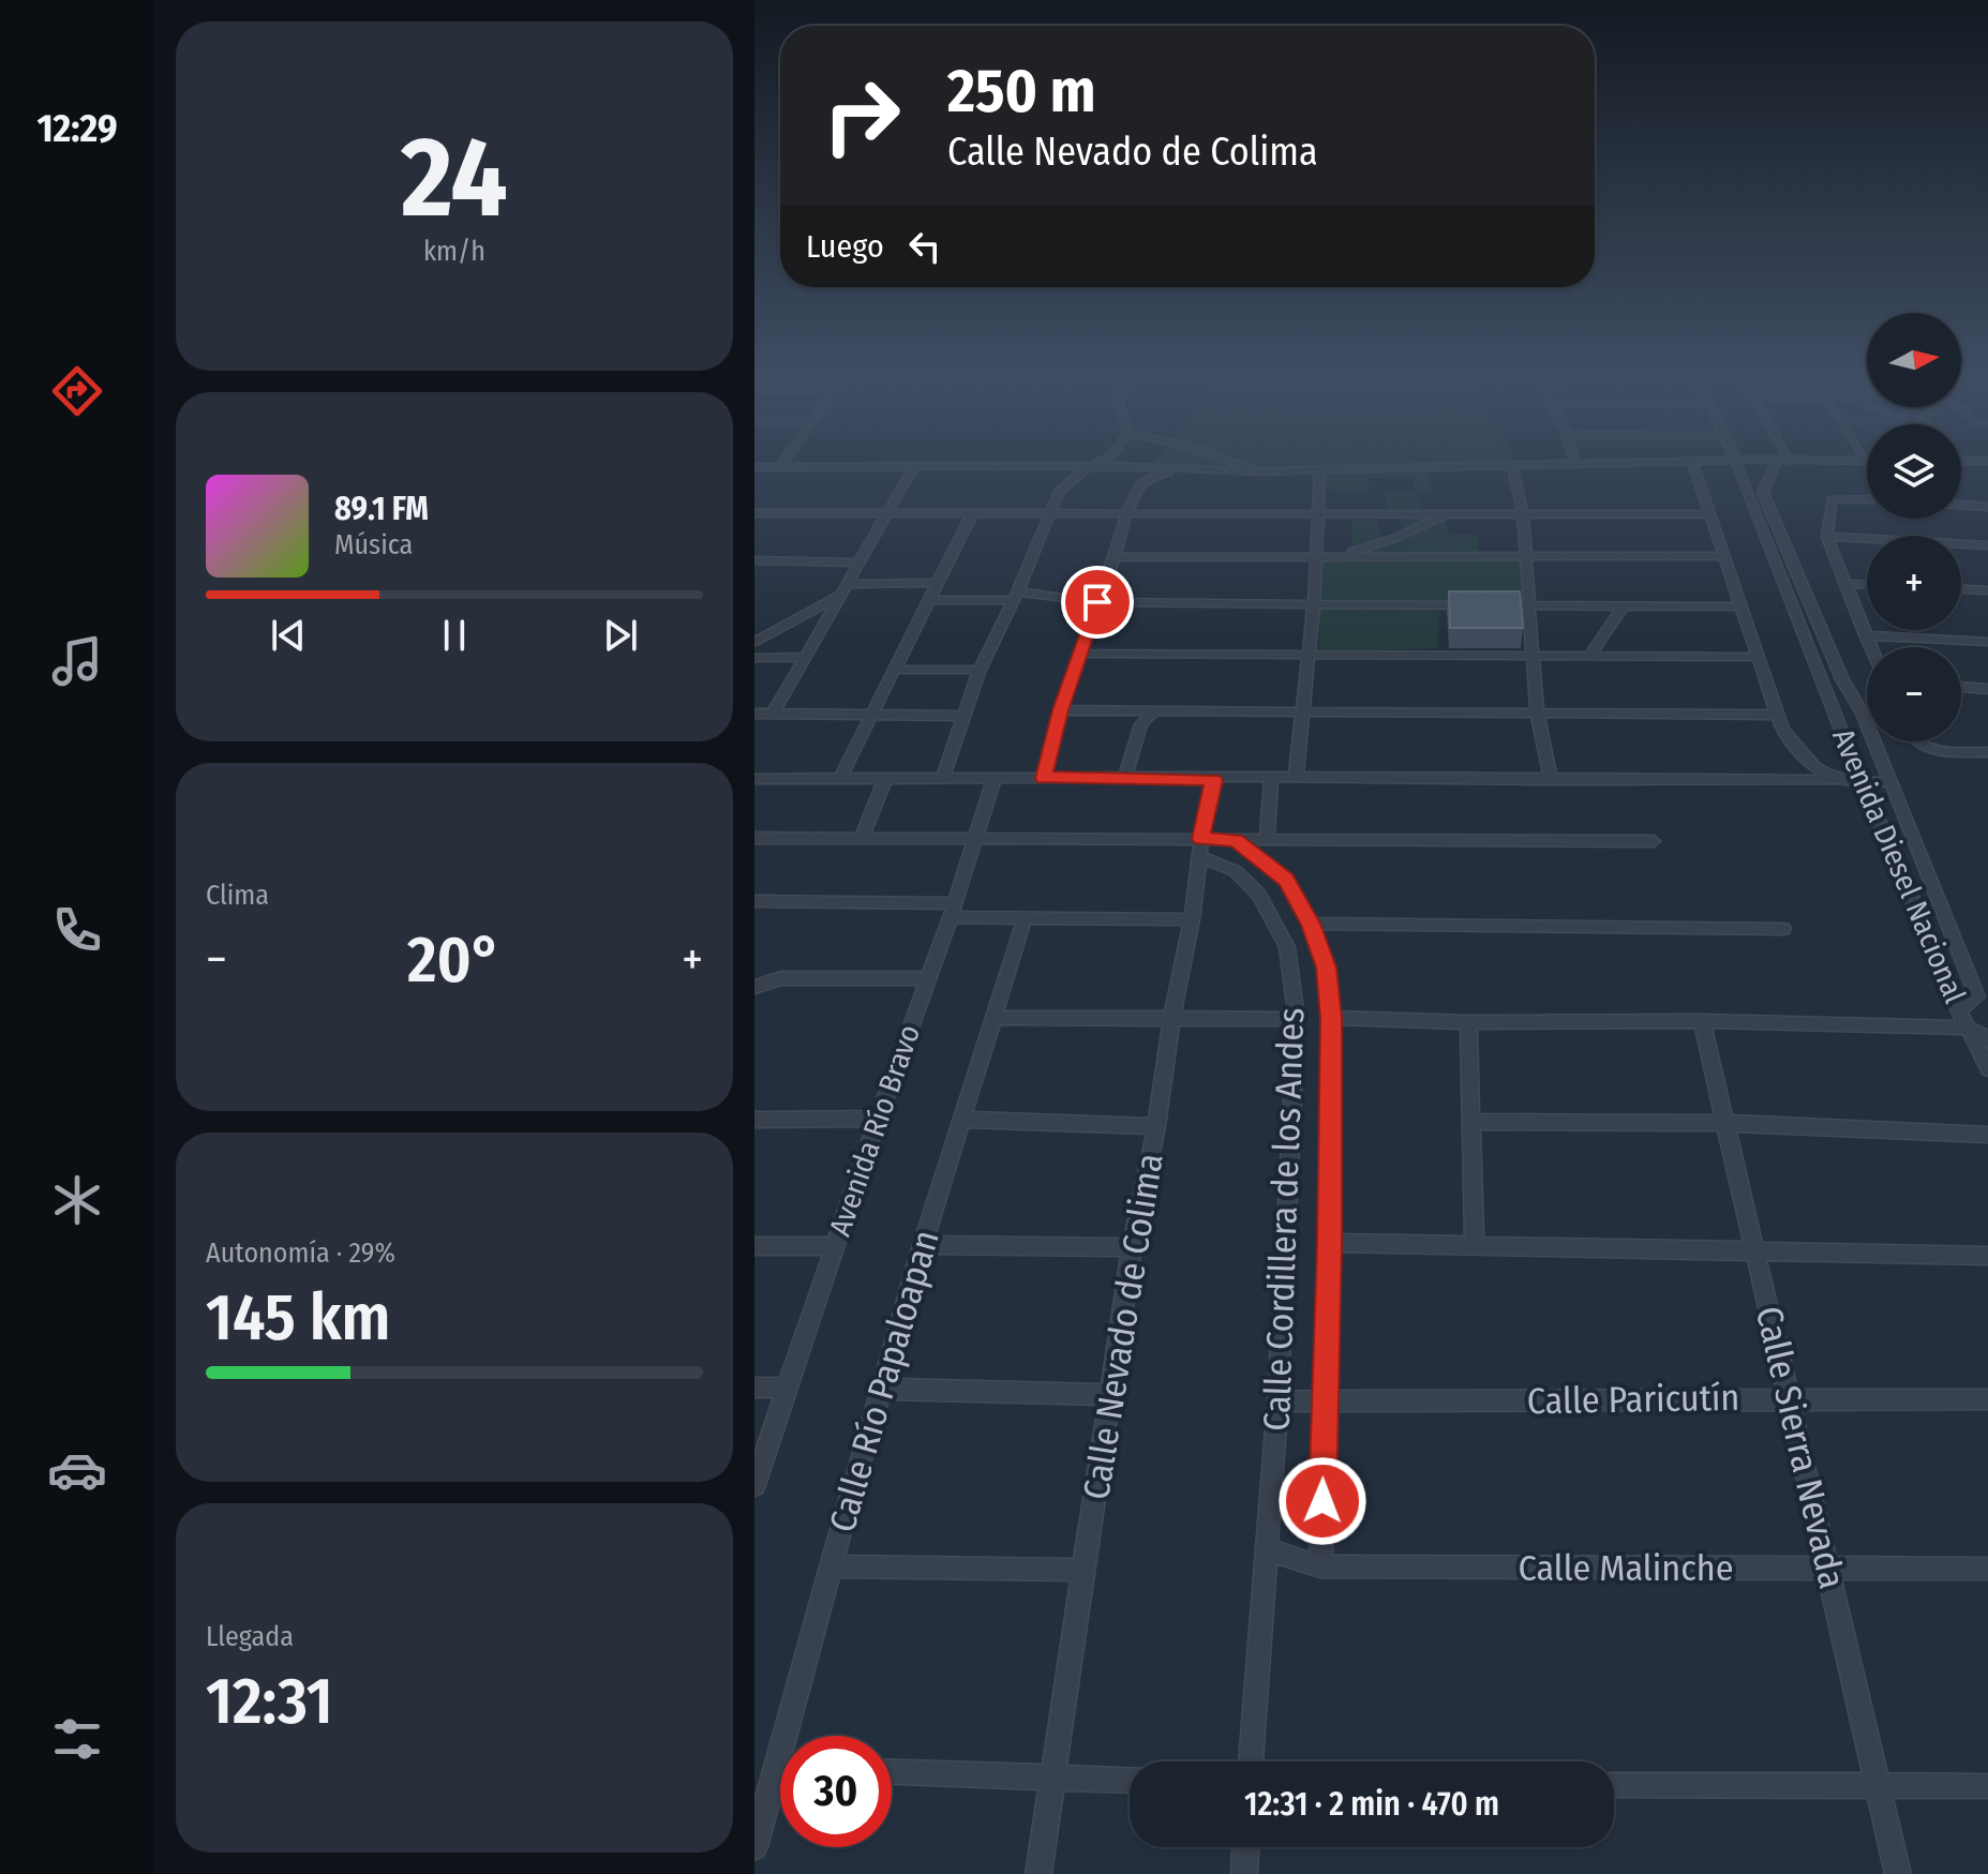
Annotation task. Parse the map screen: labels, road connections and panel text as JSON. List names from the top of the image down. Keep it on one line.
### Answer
{"streets":{"street":["Avenida Diesel Nacional","Avenida Río Bravo","Calle Cordillera de los Andes","Calle Nevado de Colima","Calle Río Papaloapan","Calle Paricutín","Calle Sierra Nevada","Calle Malinche"]},"crossings":[["Calle Cordillera de los Andes","Calle Nevado de Colima"],["Calle Cordillera de los Andes","Calle Paricutín"],["Calle Cordillera de los Andes","Calle Malinche"],["Calle Paricutín","Calle Sierra Nevada"],["Calle Sierra Nevada","Calle Malinche"]],"north":"right","page":{"tabs":"12:29","tile":[["24","km/h"],"Clima",["Autonomía · 29%","145 km"],["Llegada","12:31"]],"turn":["250 m","Calle Nevado de Colima"],"then":"Luego","map_buttons":["+","−"],"song":["89.1 FM","Música"],"heat":["−","20°","+"],"limit":"30","trip":"12:31 · 2 min · 470 m"}}
